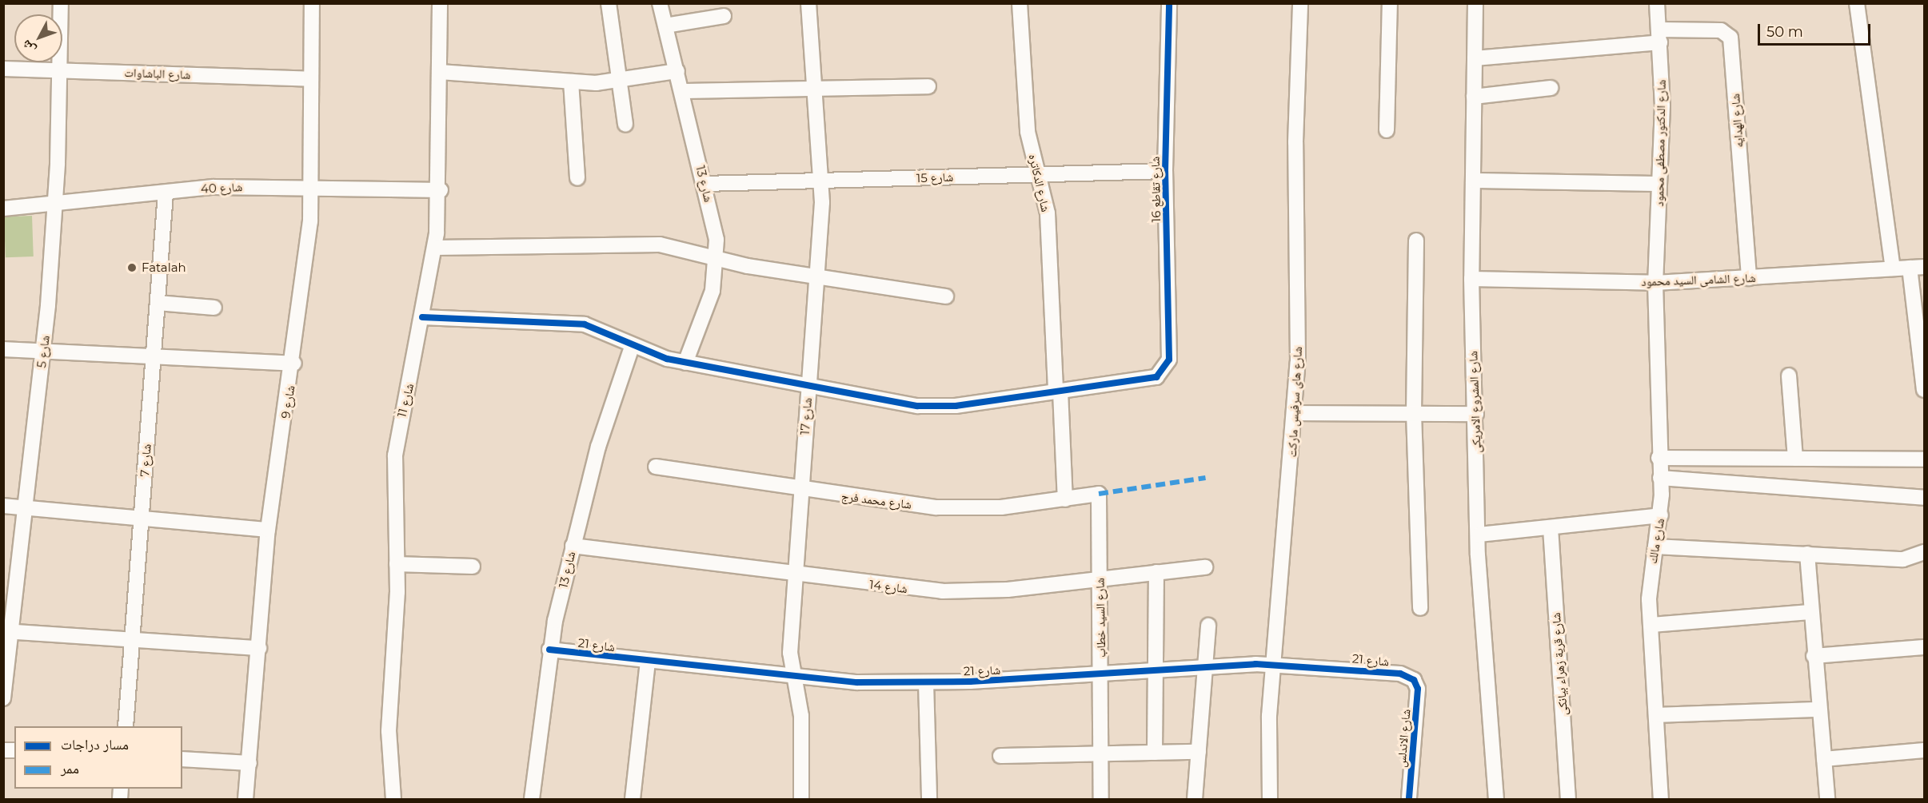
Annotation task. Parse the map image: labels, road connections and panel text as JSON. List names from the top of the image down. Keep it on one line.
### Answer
{"streets":{"street":["شارع الباشاوات","شارع الهدايه","شارع الدكتور مصطفى محمود","شارع 15","شارع الدكاتره","شارع 13","شارع 40","شارع تقاطع 16","شارع الشامى السيد محمود","شارع 5","شارع 11","شارع 9","شارع هاى سرفيس ماركت","شارع المشروع الامريكى","شارع 17","شارع 7","شارع محمد فرج","شارع مالك","شارع 14","شارع السيد خطاب","شارع 21","شارع قرية زهراء بيانكى","شارع الاندلس"]},"crossings":[["شارع الباشاوات","شارع 5"],["شارع الباشاوات","شارع 9"],["شارع الهدايه","شارع الدكتور مصطفى محمود"],["شارع الهدايه","شارع الشامى السيد محمود"],["شارع الهدايه","شارع المشروع الامريكى"],["شارع الدكتور مصطفى محمود","شارع الشامى السيد محمود"],["شارع الدكتور مصطفى محمود","شارع مالك"],["شارع 15","شارع الدكاتره"],["شارع 15","شارع 13"],["شارع 15","شارع تقاطع 16"],["شارع 15","شارع 17"],["شارع الدكاتره","شارع تقاطع 16"],["شارع الدكاتره","شارع محمد فرج"],["شارع 13","شارع 14"],["شارع 13","شارع 21"],["شارع 40","شارع 5"],["شارع 40","شارع 11"],["شارع 40","شارع 9"],["شارع 40","شارع 7"],["شارع الشامى السيد محمود","شارع المشروع الامريكى"],["شارع الشامى السيد محمود","شارع مالك"],["شارع هاى سرفيس ماركت","شارع 21"],["شارع 17","شارع محمد فرج"],["شارع 17","شارع 14"],["شارع 17","شارع 21"],["شارع محمد فرج","شارع السيد خطاب"],["شارع 14","شارع السيد خطاب"],["شارع السيد خطاب","شارع 21"],["شارع 21","شارع الاندلس"]],"places":["Fatalah"],"legend":["مسار دراجات","ممر"],"scale_bar":"50 m","north":"bottom left"}
